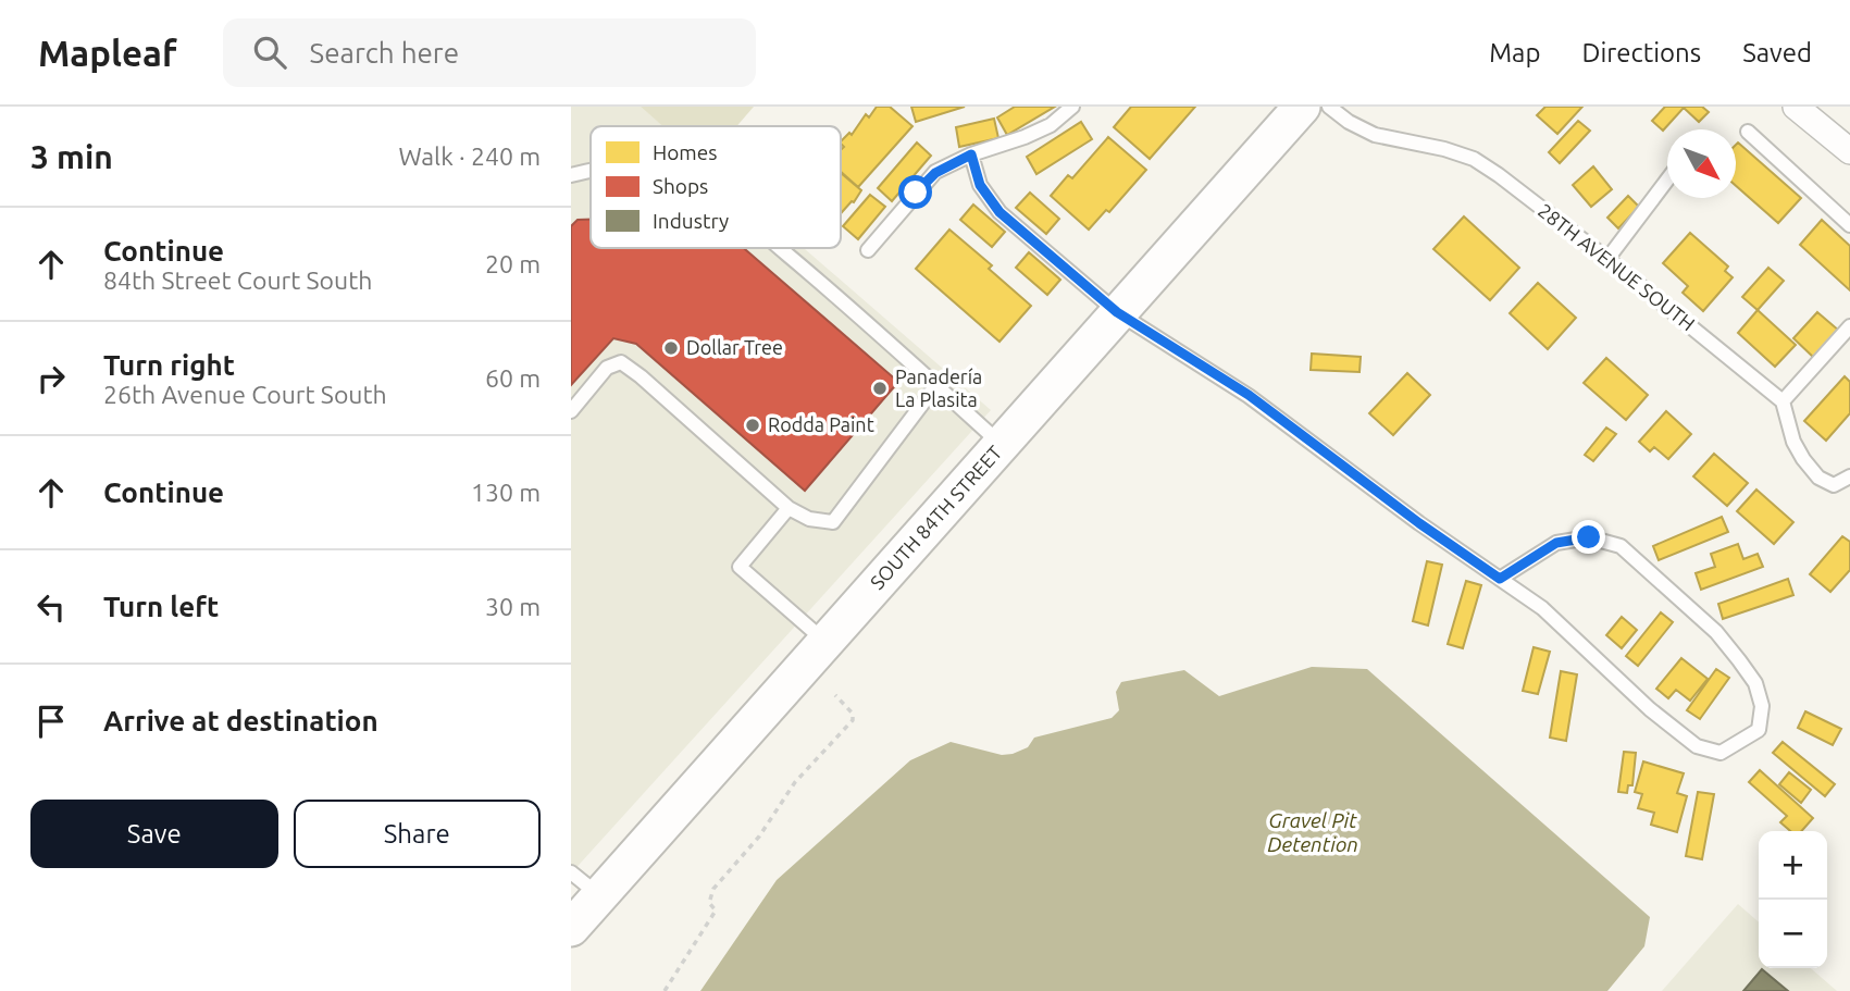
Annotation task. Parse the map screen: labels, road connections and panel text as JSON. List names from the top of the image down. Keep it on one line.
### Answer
{"streets":{"main road":["SOUTH 84TH STREET"],"lane":["28TH AVENUE SOUTH"]},"water":["Gravel Pit Detention"],"places":["Dollar Tree","Panadería La Plasita","Rodda Paint"],"legend":["Homes","Shops","Industry"],"north":"bottom right","page":{"header":"Mapleaf","search":"Search here","nav":["Map","Directions","Saved"],"heading":["3 min","Walk · 240 m"],"list":[["Continue","84th Street Court South","20 m"],["Turn right","26th Avenue Court South","60 m"],["Continue","130 m"],["Turn left","30 m"],"Arrive at destination"],"buttons":["Save","Share"],"map_buttons":["+","−"]}}
